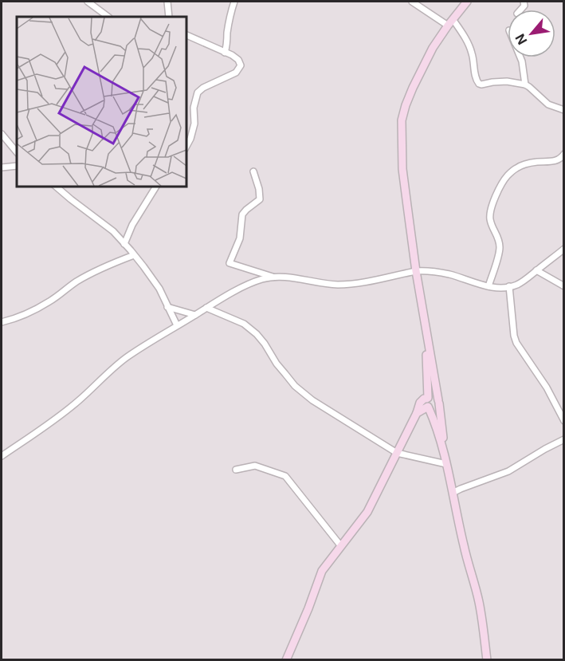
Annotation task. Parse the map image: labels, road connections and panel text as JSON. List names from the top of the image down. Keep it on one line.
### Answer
{"north":"bottom left"}
